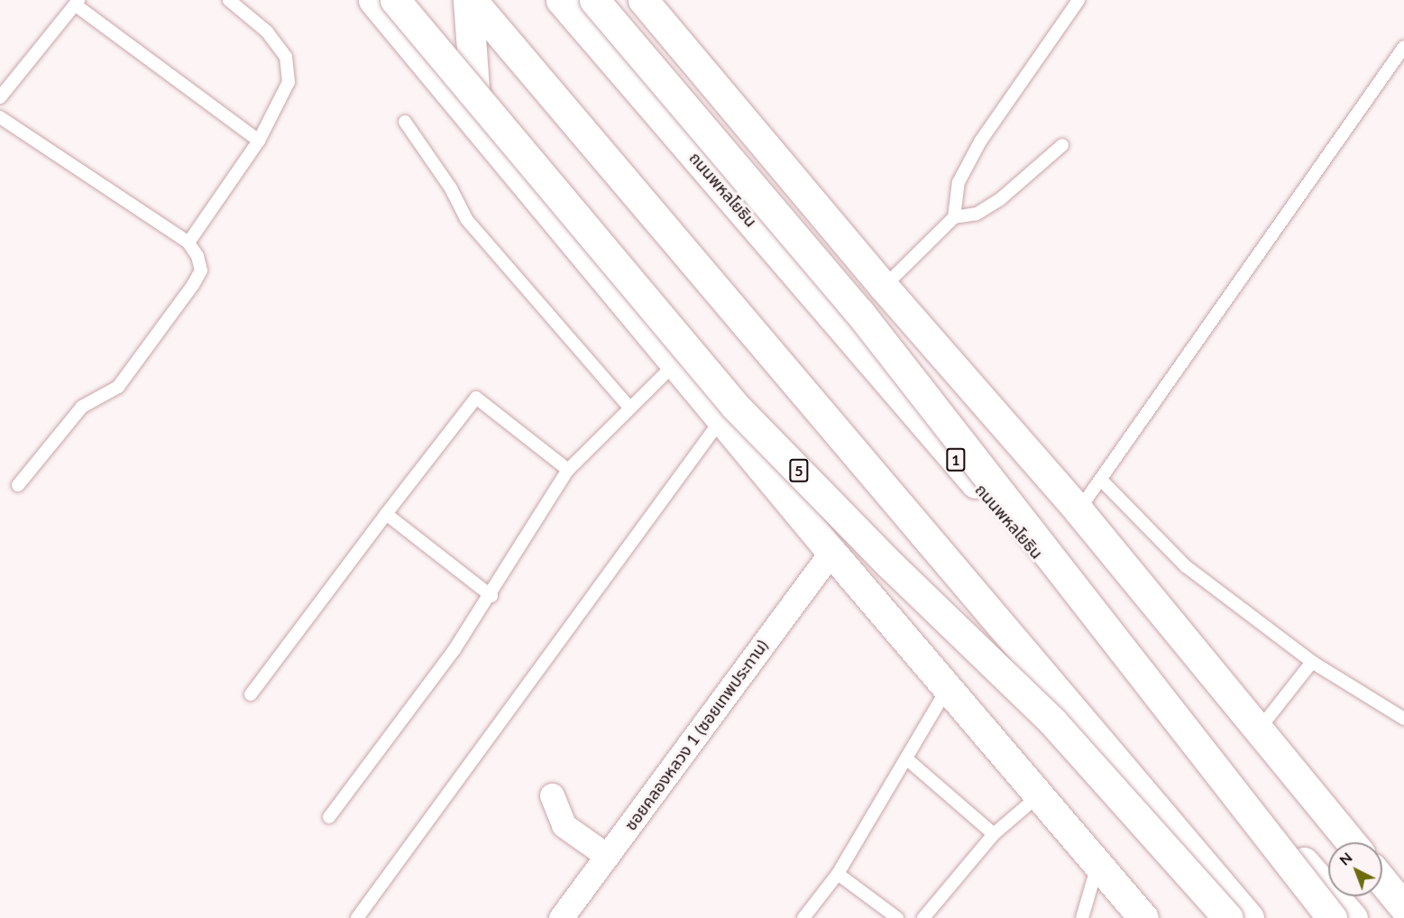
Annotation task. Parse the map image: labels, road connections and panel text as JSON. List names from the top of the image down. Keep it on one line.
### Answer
{"streets":{"main road":["ถนนพหลโยธิน","1","5"],"street":["ซอยคลองหลวง 1 (ซอยเทพประทาน)"]},"north":"top left"}
